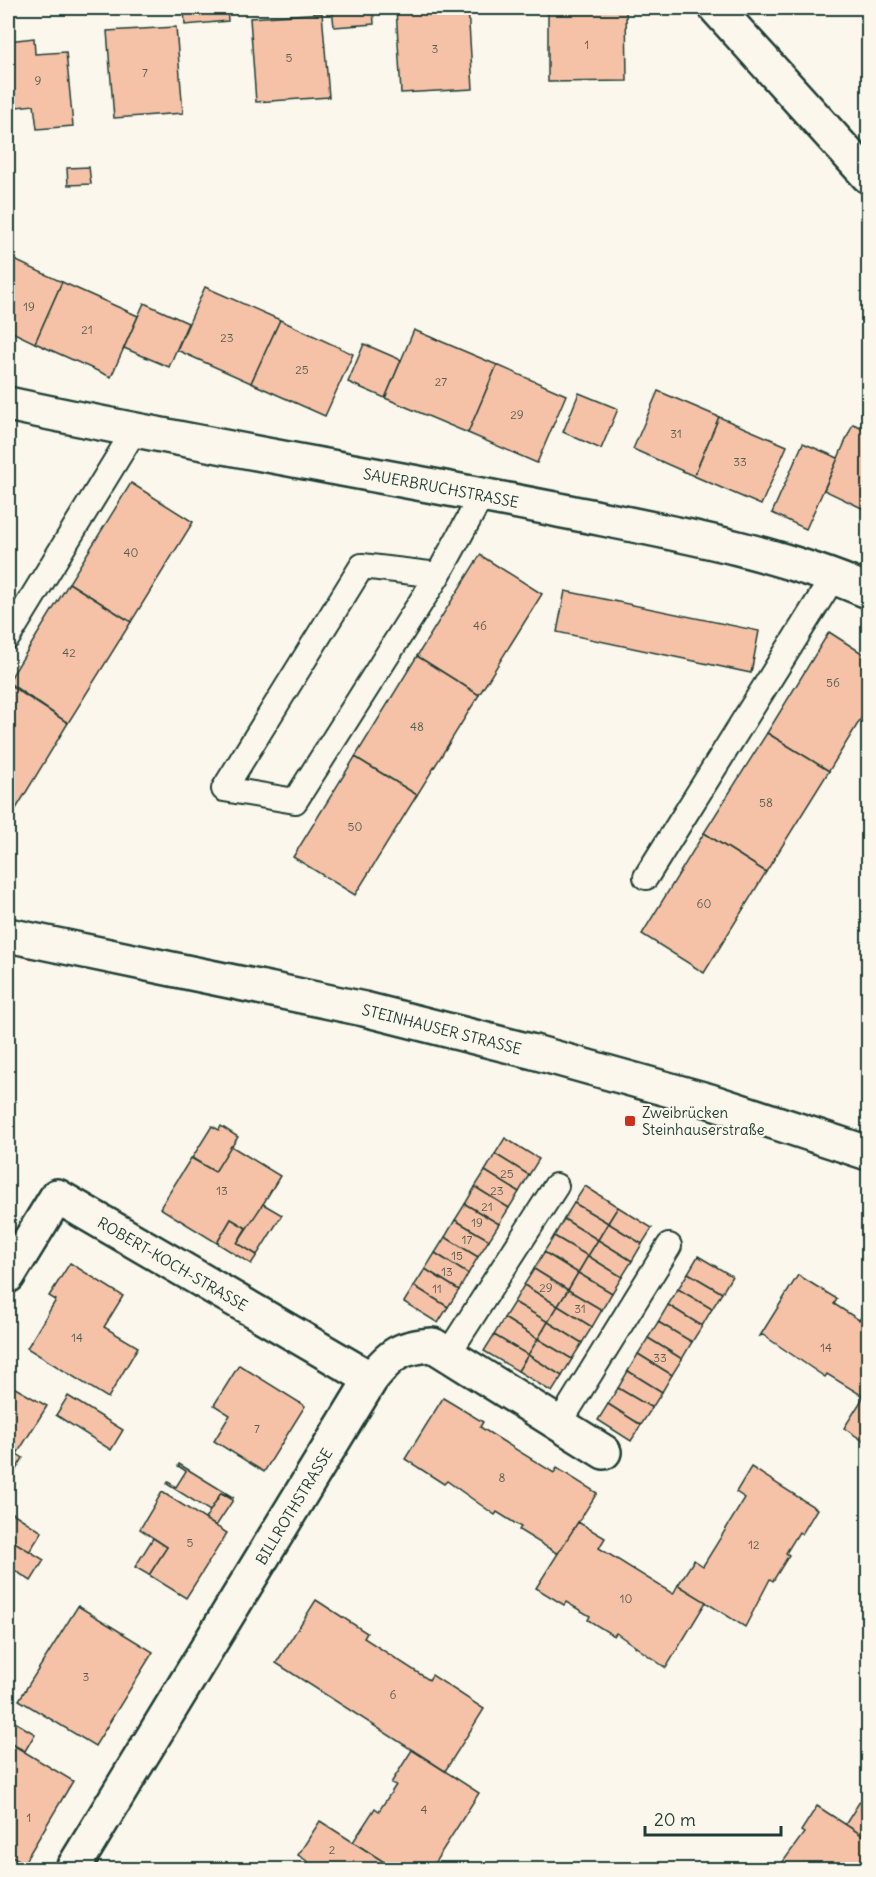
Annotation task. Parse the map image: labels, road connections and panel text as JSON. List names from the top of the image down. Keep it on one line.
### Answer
{"streets":{"street":["SAUERBRUCHSTRASSE","STEINHAUSER STRASSE","ROBERT-KOCH-STRASSE","BILLROTHSTRASSE"]},"crossings":[["ROBERT-KOCH-STRASSE","BILLROTHSTRASSE"]],"places":{"transit":["Zweibrücken Steinhauserstraße"]},"house_numbers":["1","3","5","7","9","19","21","23","25","27","29","31","33","40","46","42","56","48","58","50","60","25","13","23","21","19","17","15","13","29","11","31","14","14","33","7","8","5","12","10","3","6","4","1","2"],"scale_bar":"20 m"}
